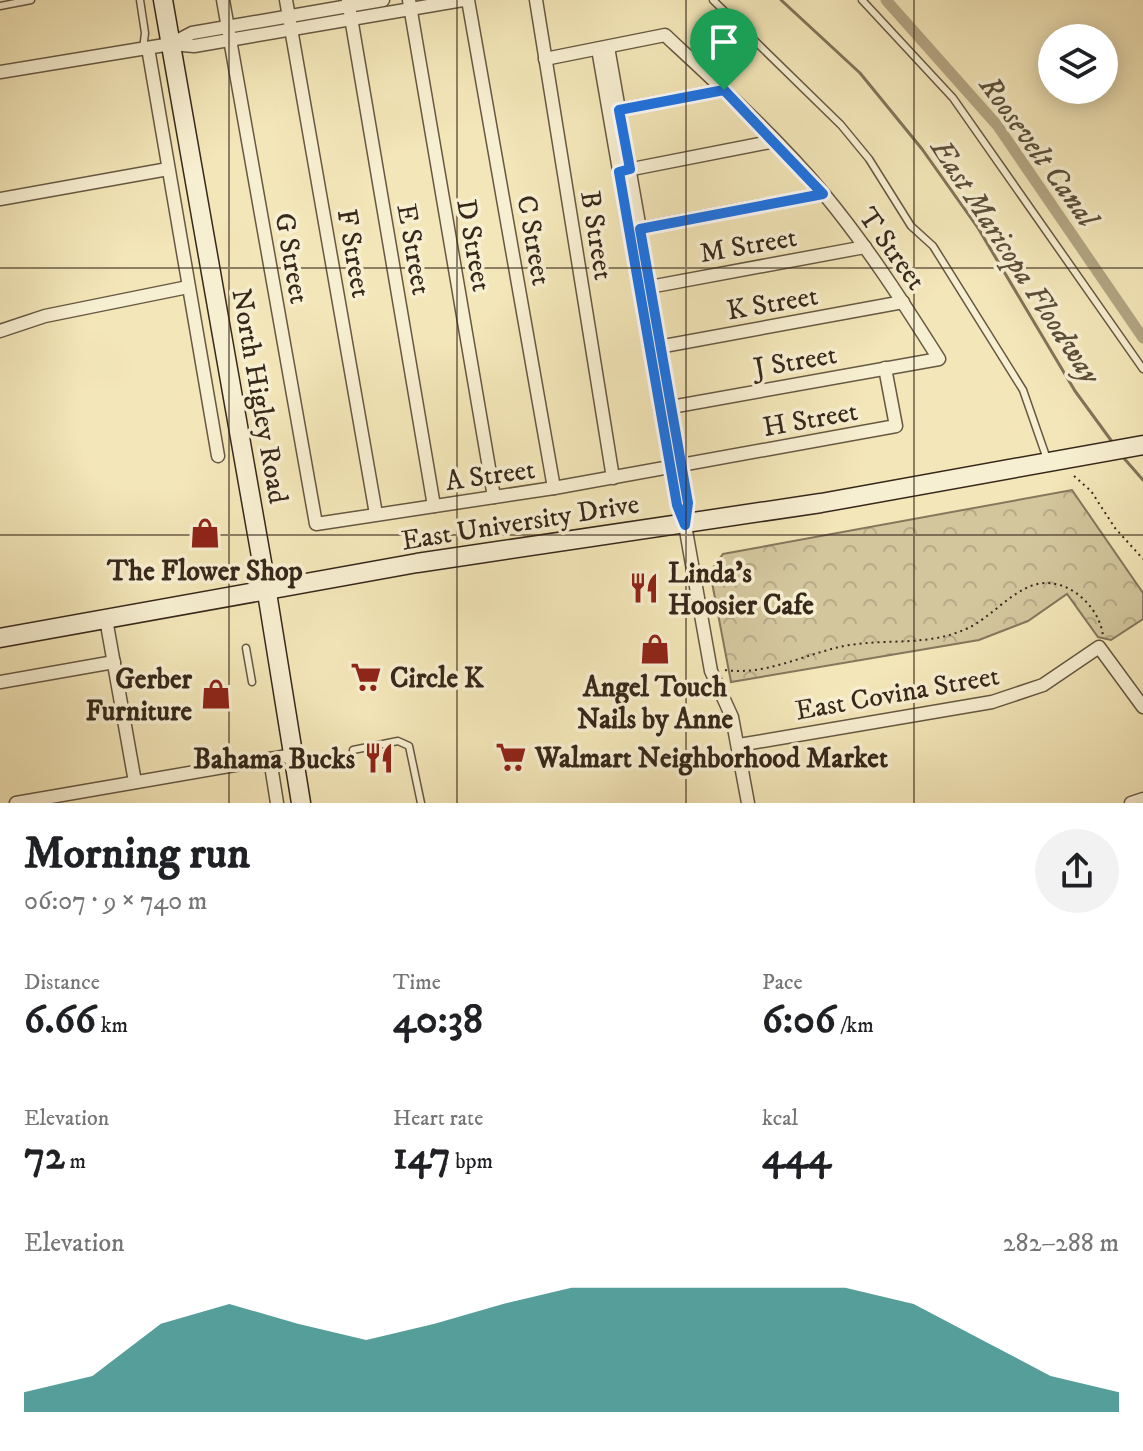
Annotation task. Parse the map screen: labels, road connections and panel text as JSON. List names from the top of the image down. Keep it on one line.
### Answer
{"streets":{"main road":["North Higley Road","East University Drive"],"street":["B Street","C Street","M Street","D Street","T Street","E Street","F Street","G Street","K Street","J Street","H Street","A Street","East Covina Street"]},"crossings":[["B Street","A Street"],["C Street","A Street"],["M Street","T Street"],["D Street","A Street"],["T Street","K Street"],["T Street","J Street"],["E Street","A Street"],["F Street","A Street"],["G Street","A Street"],["J Street","H Street"],["North Higley Road","East University Drive"],["H Street","A Street"]],"water":["Roosevelt Canal","East Maricopa Floodway"],"places":{"shop":["The Flower Shop","Angel Touch Nails by Anne","Gerber Furniture"],"restaurant":["Linda's Hoosier Cafe","Bahama Bucks"],"supermarket":["Circle K","Walmart Neighborhood Market"]},"page":{"heading":["Morning run","06:07 · 9 × 740 m"],"stats":[["Distance","6.66 km"],["Time","40:38"],["Pace","6:06 /km"],["Elevation","72 m"],["Heart rate","147 bpm"],["kcal","444"]],"chart":["Elevation","282–288 m"]}}
